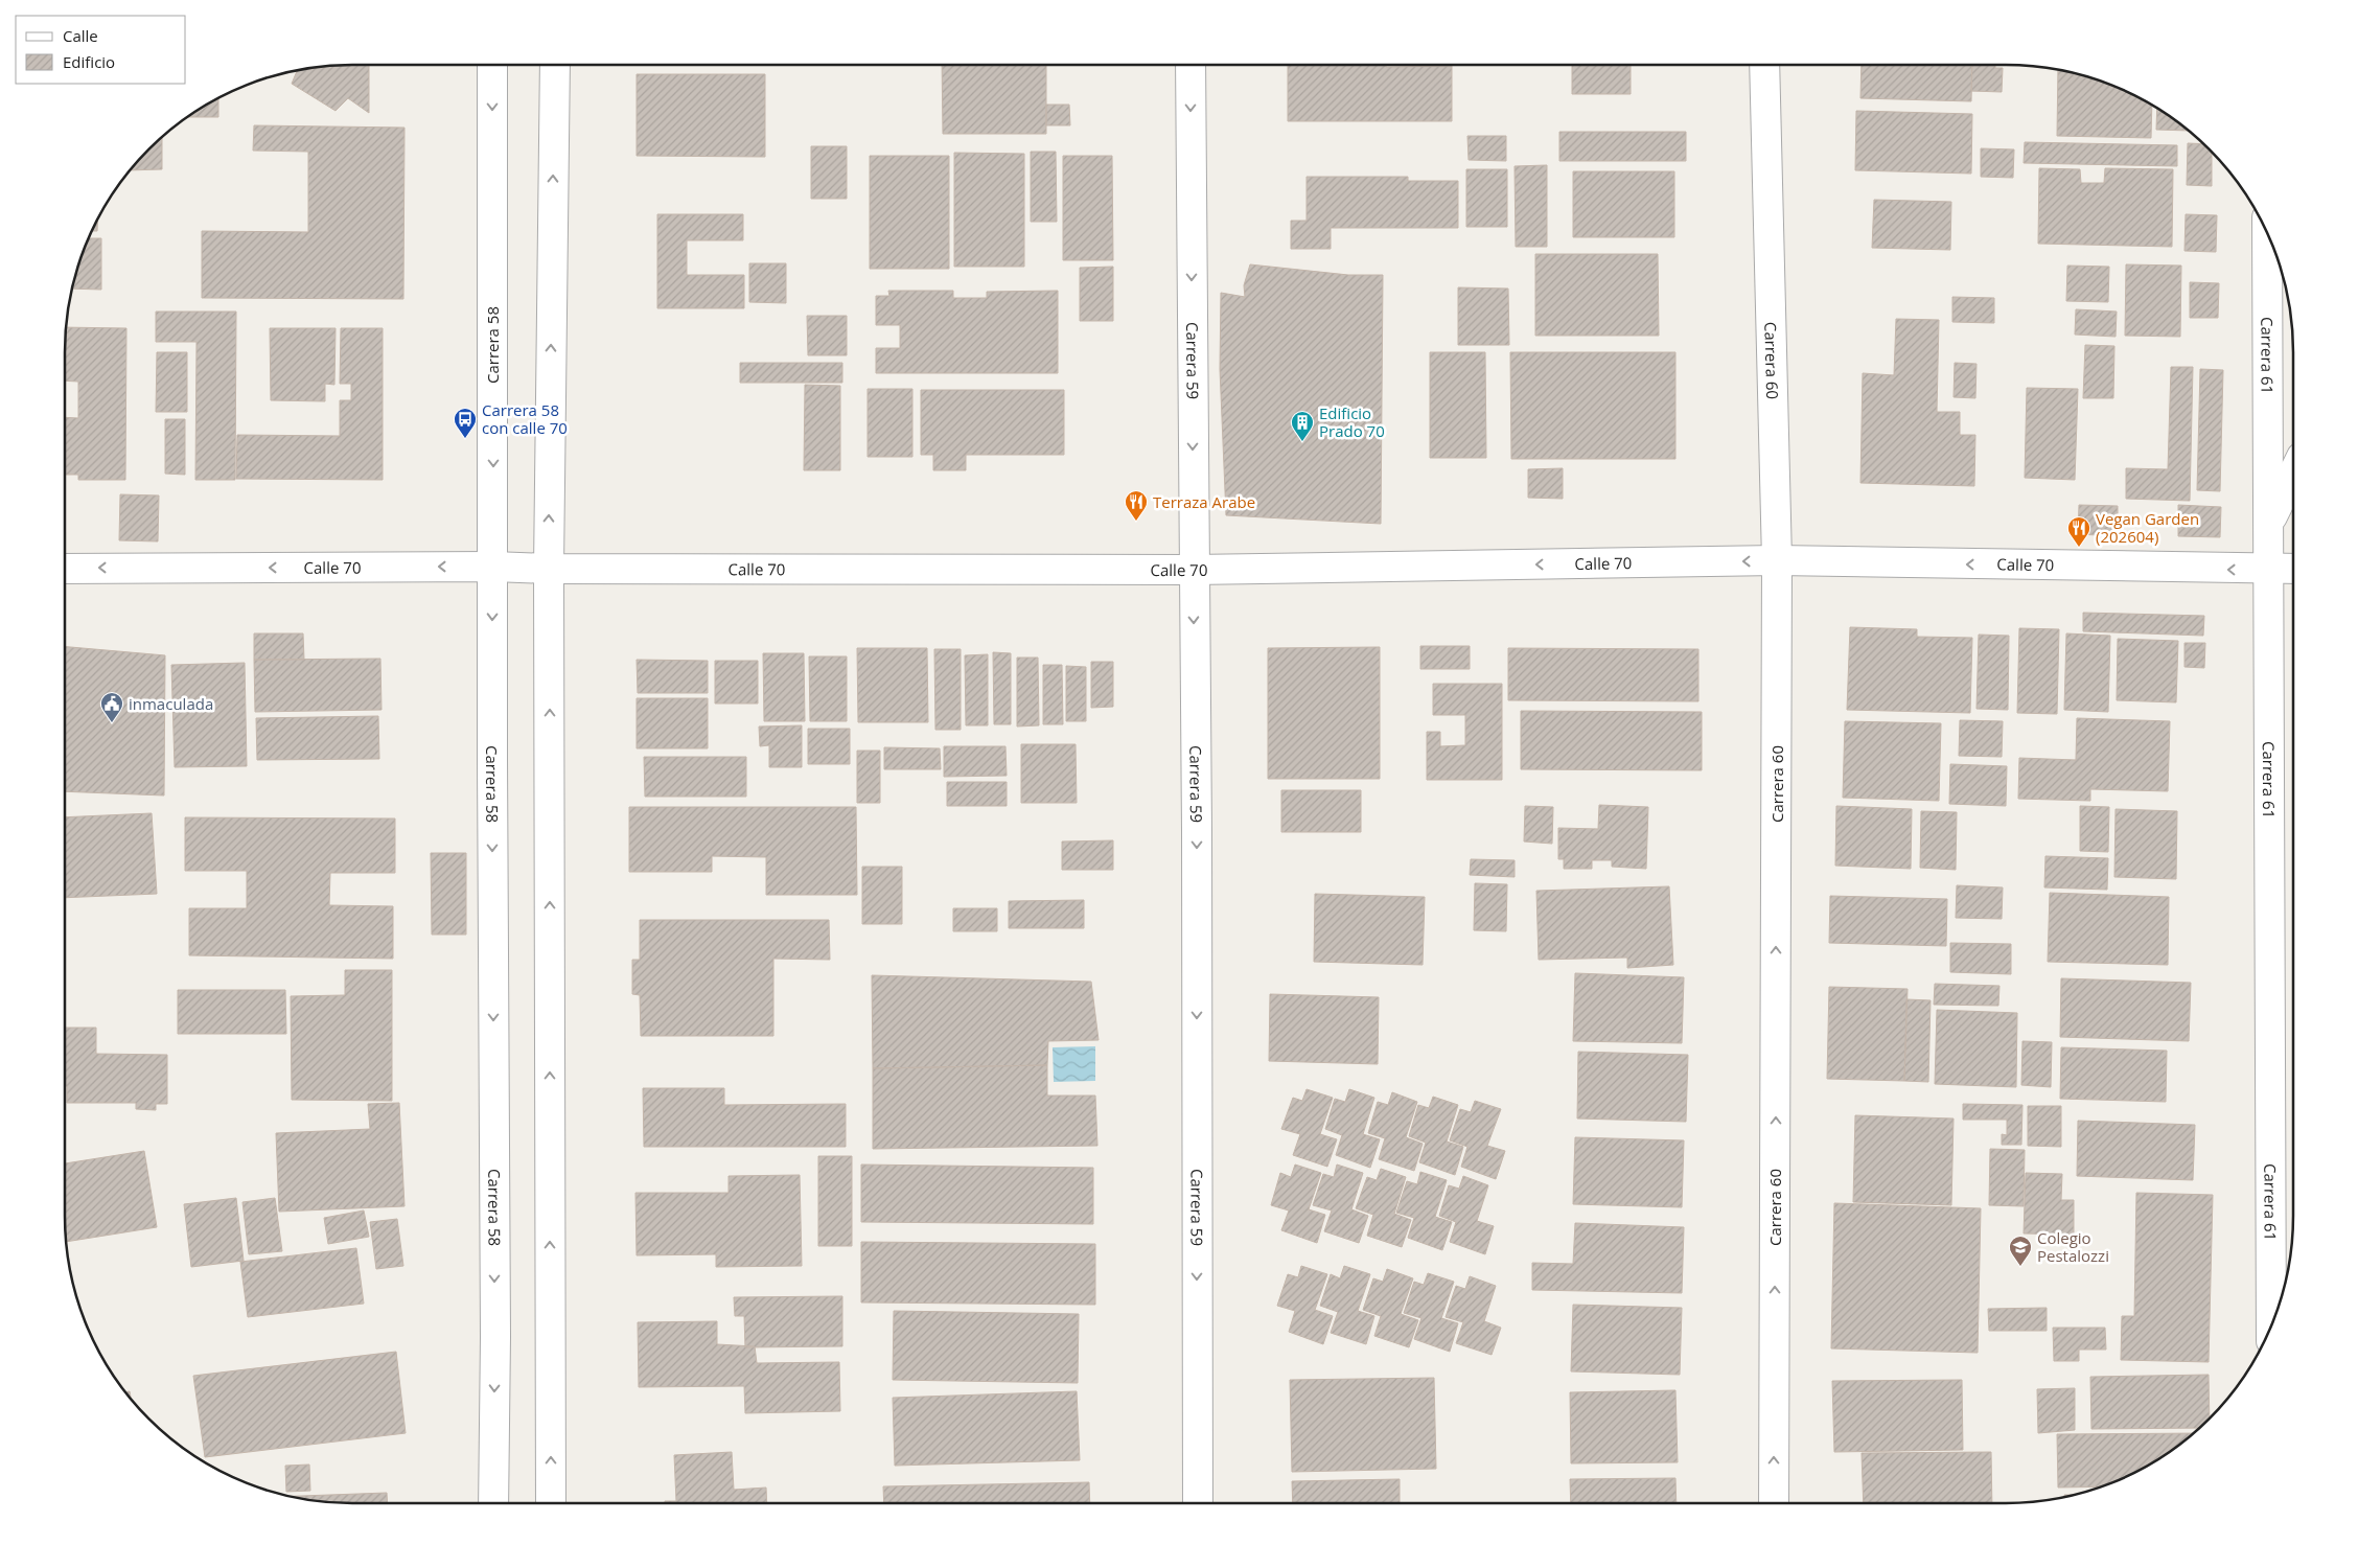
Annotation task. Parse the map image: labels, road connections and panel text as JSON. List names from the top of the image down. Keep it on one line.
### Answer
{"streets":{"street":["Carrera 58","Carrera 61","Carrera 59","Carrera 60","Calle 70"]},"crossings":[["Carrera 58","Calle 70"],["Carrera 61","Calle 70"],["Carrera 59","Calle 70"],["Carrera 60","Calle 70"]],"one_way":["Carrera 59","Carrera 60","Calle 70"],"places":{"bus stop":["Carrera 58 con calle 70"],"building":["Edificio Prado 70"],"restaurant":["Terraza Arabe","Vegan Garden (202604)"],"public building":["inmaculada"],"school or university":["Colegio Pestalozzi"]},"legend":["Calle","Edificio"]}
